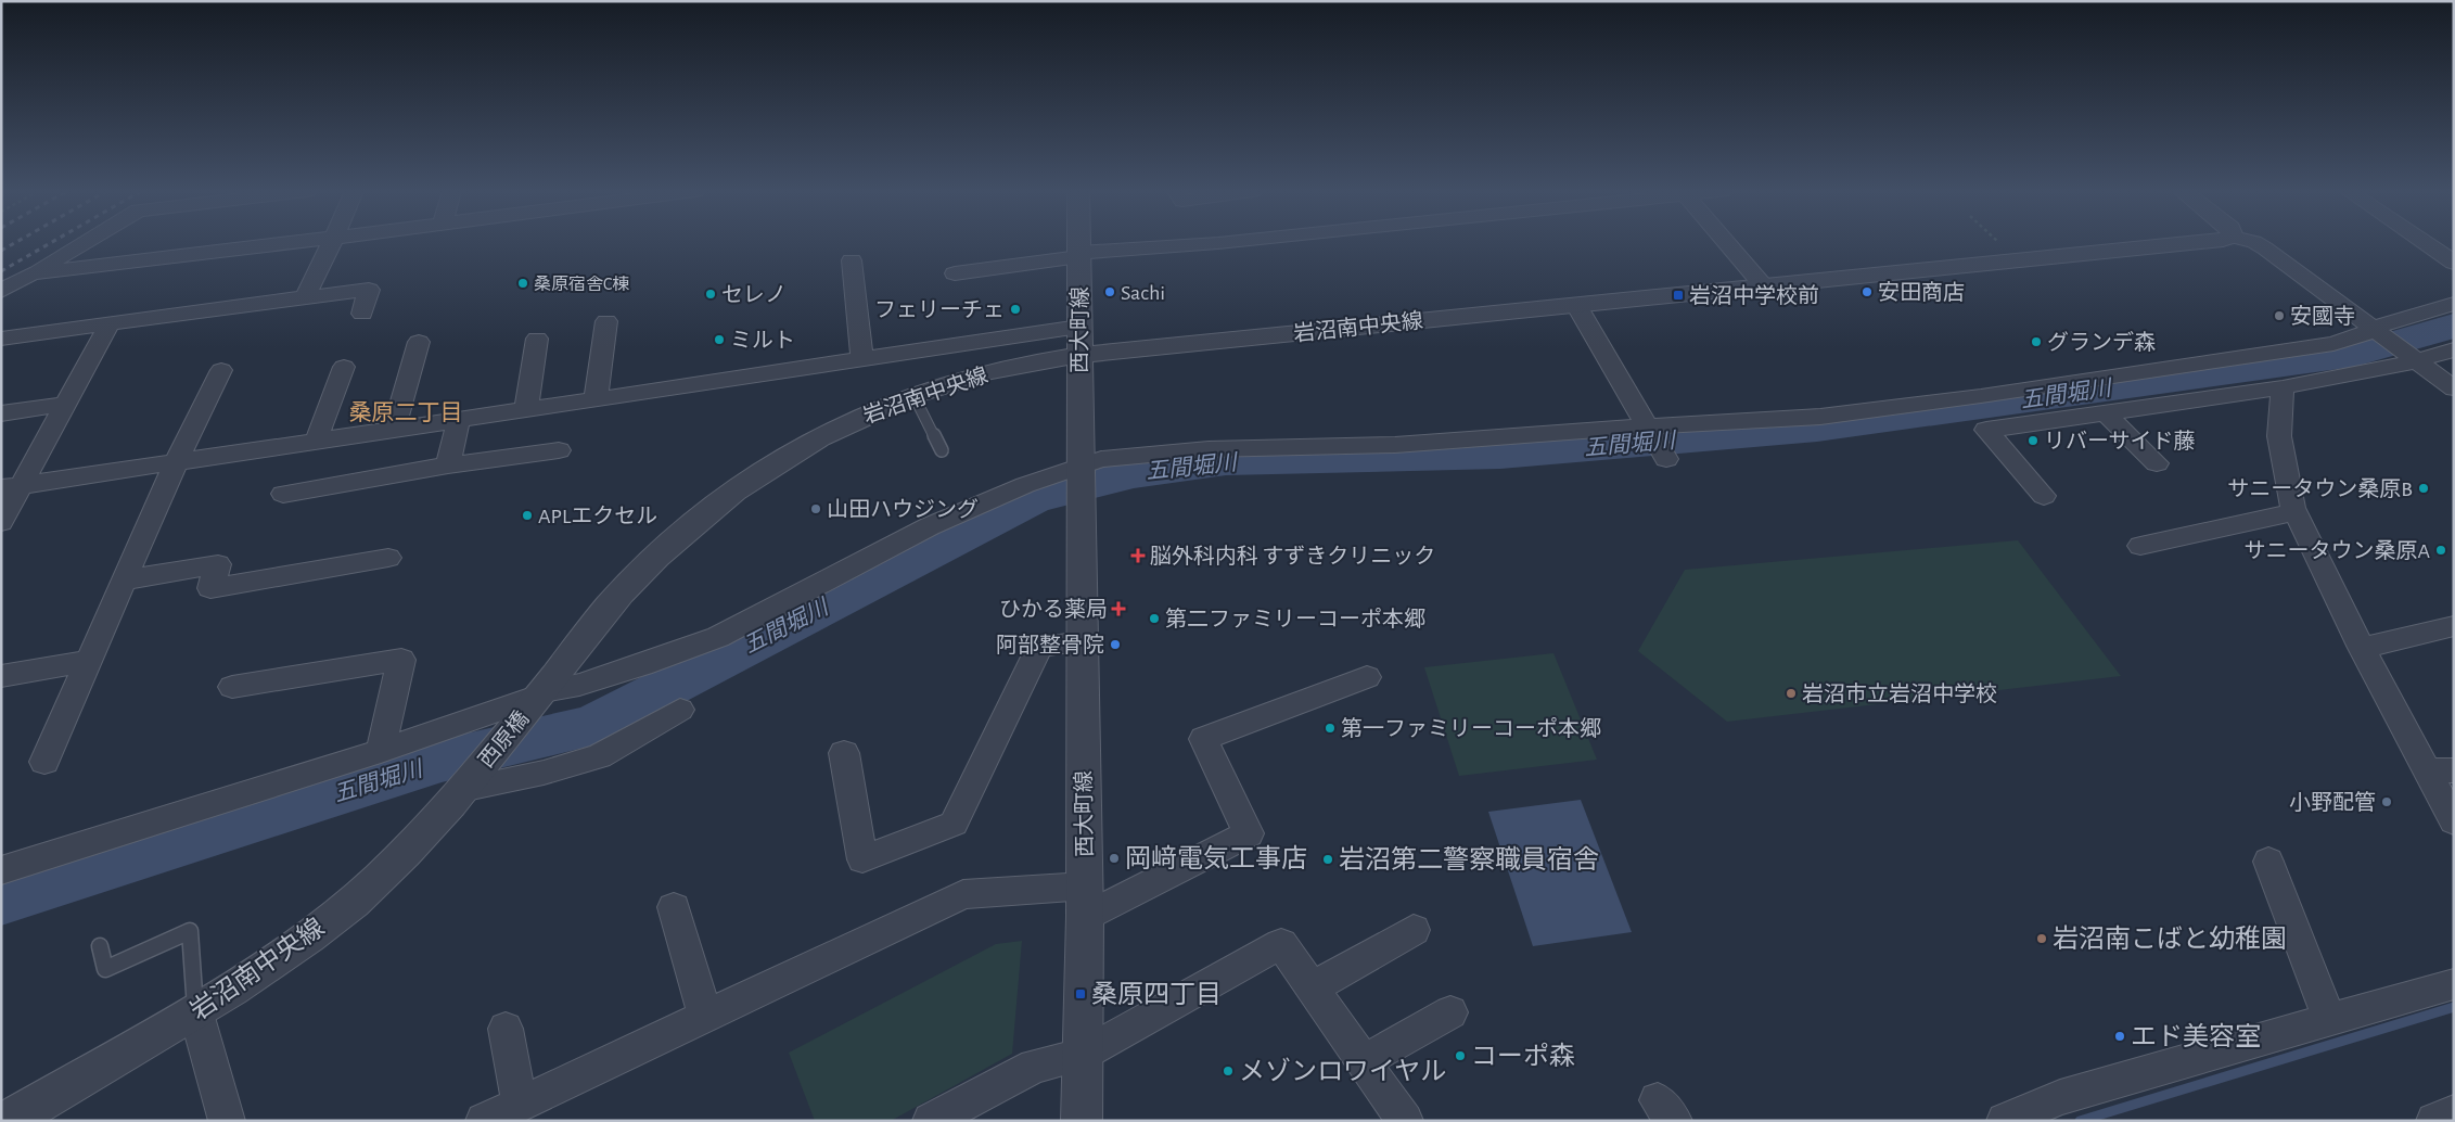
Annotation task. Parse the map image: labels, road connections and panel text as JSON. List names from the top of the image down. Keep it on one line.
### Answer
{"streets":{"street":["岩沼南中央線","西大町線","西原橋"]},"crossings":[["岩沼南中央線","西大町線"],["岩沼南中央線","西原橋"]],"districts":["桑原二丁目"],"water":["五間堀川"],"places":{"other":["桑原宿舎C棟","Sachi","安田商店","セレノ","フェリーチェ","安國寺","ミルト","グランデ森","リバーサイド藤","サニータウン桑原B","山田ハウジング","APLエクセル","サニータウン桑原A","第二ファミリーコーポ本郷","阿部整骨院","岩沼市立岩沼中学校","第一ファミリーコーポ本郷","小野配管","岡﨑電気工事店","岩沼第二警察職員宿舎","岩沼南こばと幼稚園","エド美容室","コーポ森","メゾンロワイヤル"],"transit":["岩沼中学校前","桑原四丁目"],"health":["脳外科内科 すずきクリニック","ひかる薬局"]}}
